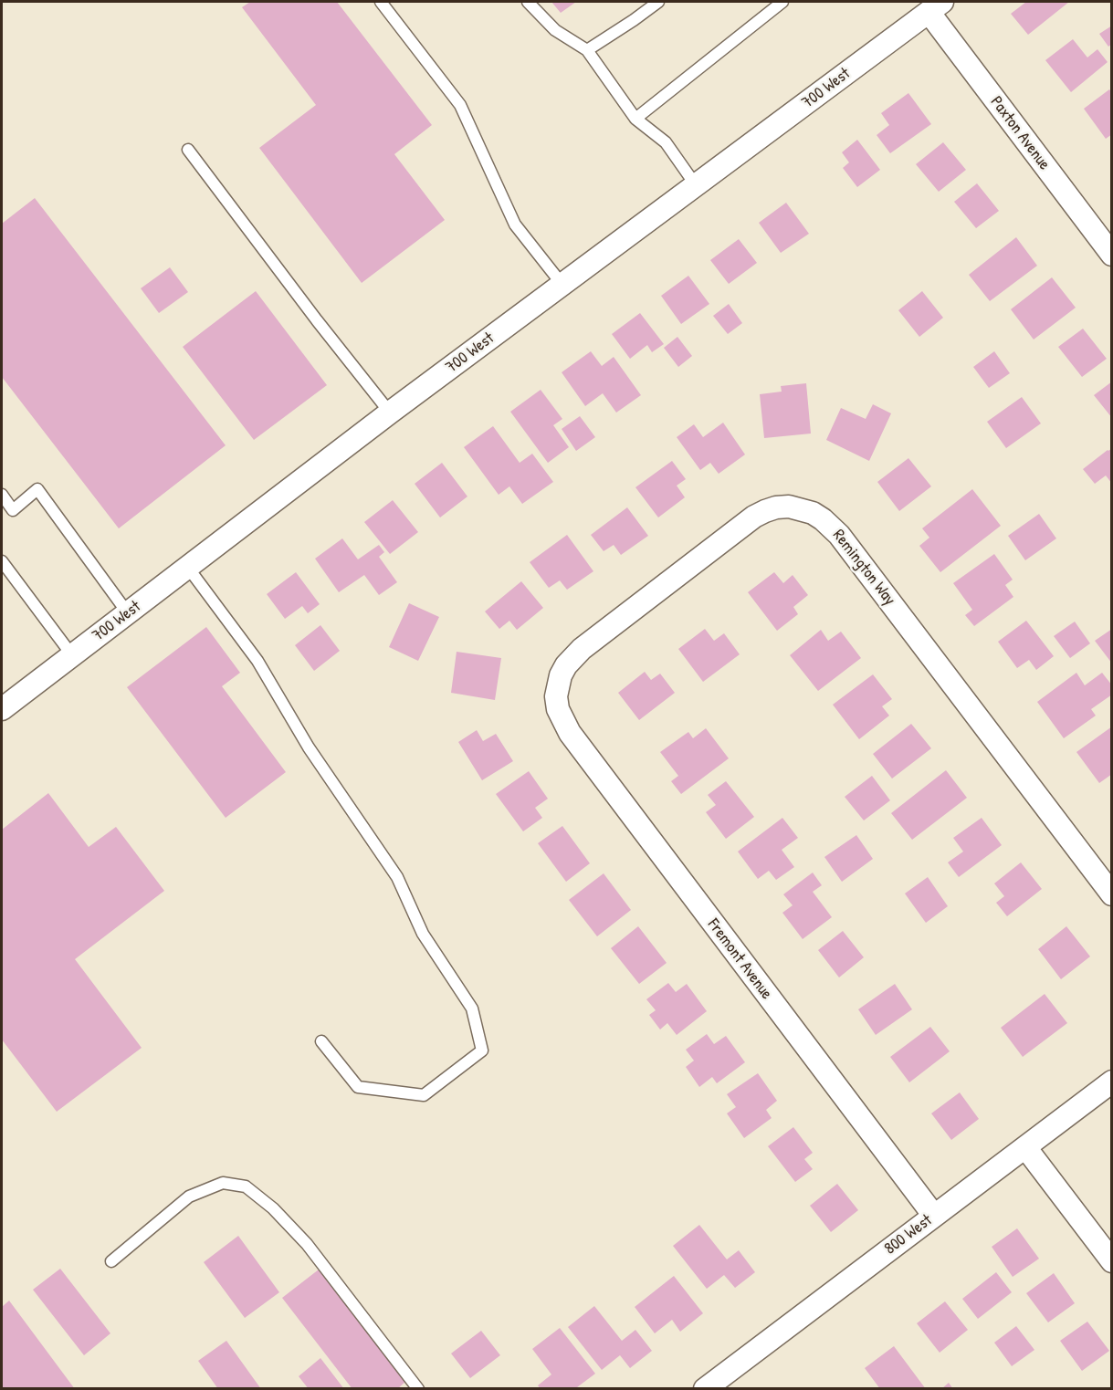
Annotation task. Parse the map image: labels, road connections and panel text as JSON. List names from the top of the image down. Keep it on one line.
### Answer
{"streets":{"street":["700 West","Paxton Avenue","Remington Way","Fremont Avenue","800 West"]},"crossings":[["700 West","Paxton Avenue"],["Remington Way","Fremont Avenue"],["Fremont Avenue","800 West"]]}
